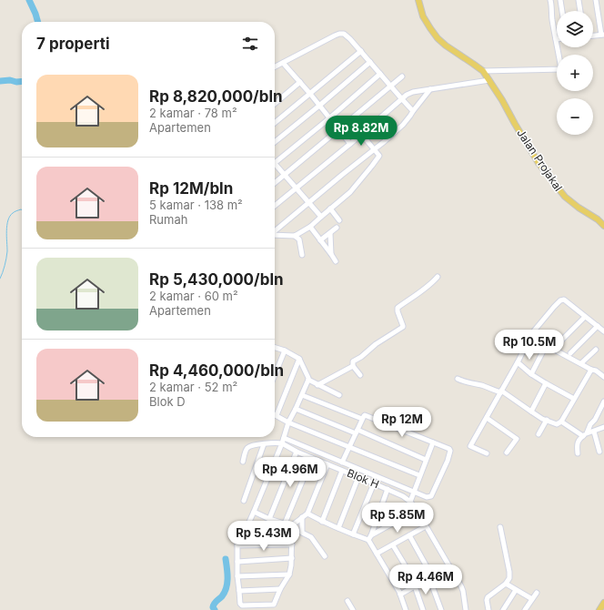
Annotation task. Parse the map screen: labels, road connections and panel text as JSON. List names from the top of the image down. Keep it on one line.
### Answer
{"streets":{"main road":["Jalan Projakal"],"street":["Blok H"]},"page":{"map_buttons":["+","−"],"heading":"7 properti","list":[{"name":"Rp 8,820,000/bln","note":"2 kamar · 78 m² · Apartemen"},{"name":"Rp 12M/bln","note":"5 kamar · 138 m² · Rumah"},{"name":"Rp 5,430,000/bln","note":"2 kamar · 60 m² · Apartemen"},{"name":"Rp 4,460,000/bln","note":"2 kamar · 52 m² · Blok D"}],"price":["Rp 8.82M","Rp 10.5M","Rp 12M","Rp 4.96M","Rp 5.85M","Rp 5.43M","Rp 4.46M"]}}
